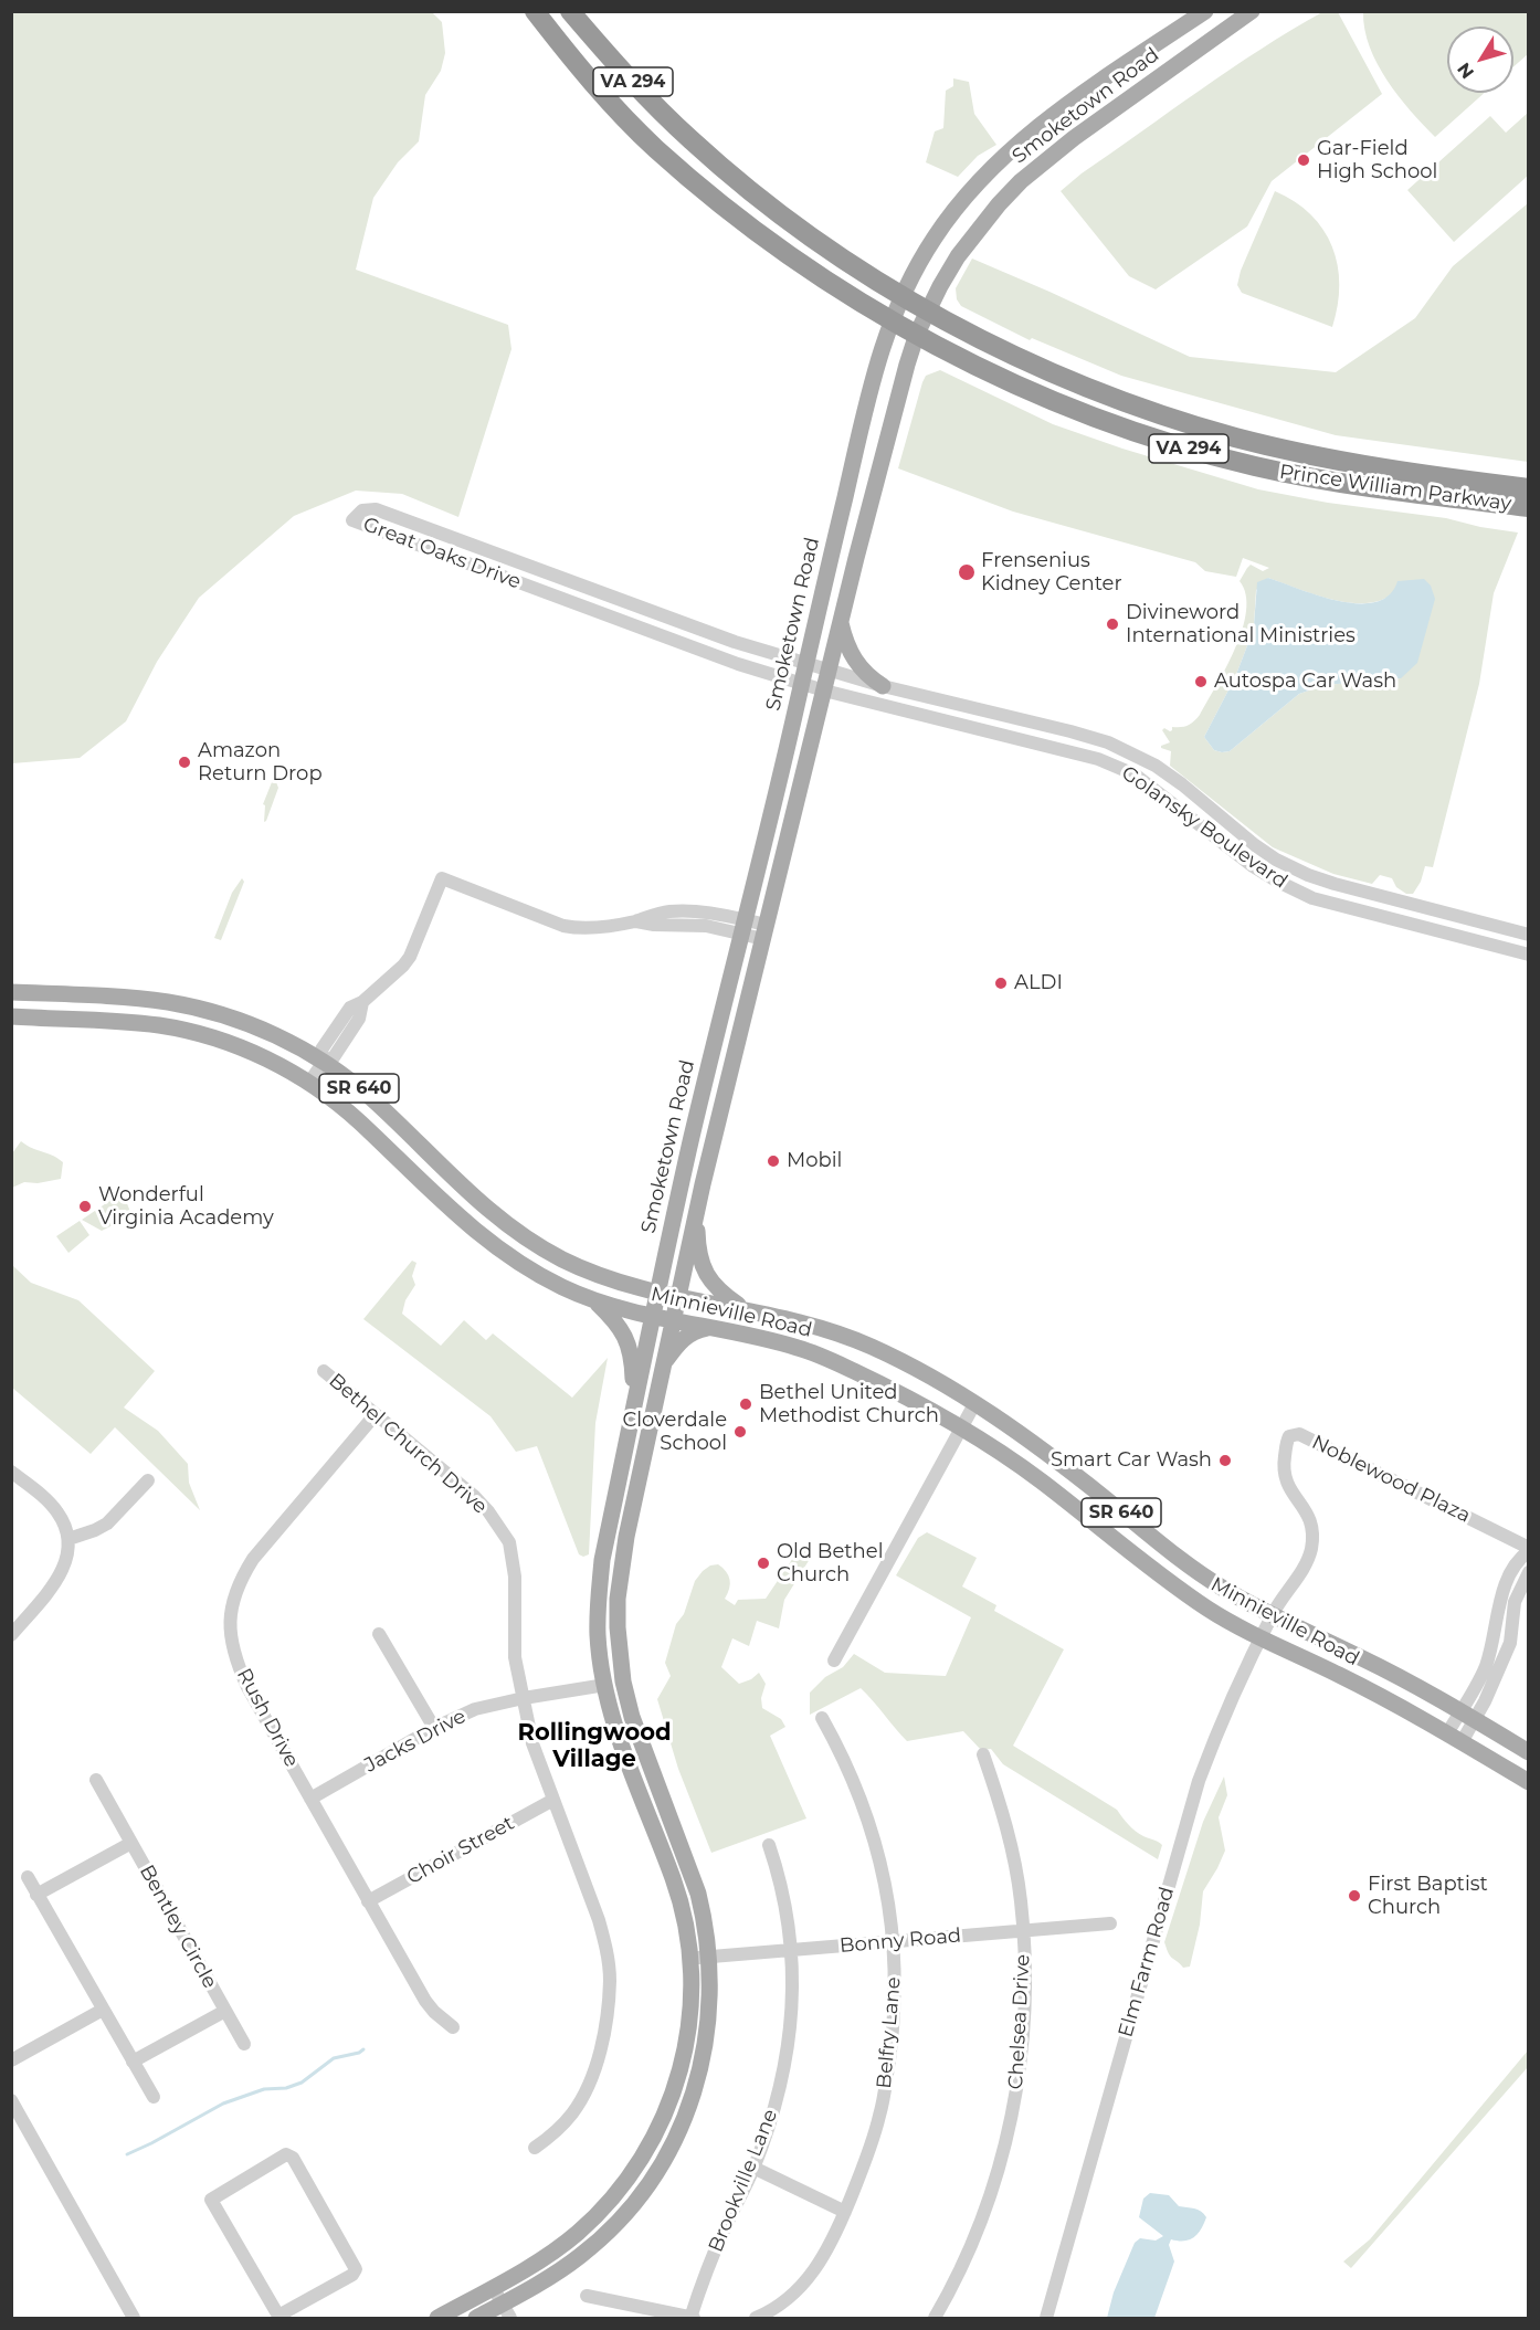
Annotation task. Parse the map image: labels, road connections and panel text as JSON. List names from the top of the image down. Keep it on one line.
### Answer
{"streets":{"highway":["VA 294","Prince William Parkway"],"main road":["Smoketown Road","SR 640","Minnieville Road"],"street":["Great Oaks Drive","Golansky Boulevard","Bethel Church Drive","Noblewood Plaza","Rush Drive","Jacks Drive","Choir Street","Bentley Circle","Bonny Road","Elm Farm Road","Chelsea Drive","Belfry Lane","Brookville Lane"]},"crossings":[["Smoketown Road","Prince William Parkway"],["Smoketown Road","Great Oaks Drive"],["Smoketown Road","Golansky Boulevard"],["Smoketown Road","Minnieville Road"],["Smoketown Road","Jacks Drive"],["Smoketown Road","Bonny Road"],["Great Oaks Drive","Golansky Boulevard"],["Minnieville Road","Noblewood Plaza"],["Minnieville Road","Elm Farm Road"],["Bethel Church Drive","Rush Drive"],["Bethel Church Drive","Jacks Drive"],["Bethel Church Drive","Choir Street"],["Noblewood Plaza","Elm Farm Road"],["Rush Drive","Jacks Drive"],["Rush Drive","Choir Street"],["Bonny Road","Chelsea Drive"],["Bonny Road","Belfry Lane"],["Bonny Road","Brookville Lane"]],"districts":["Rollingwood Village"],"places":["Gar-Field High School","Frensenius Kidney Center","Divineword International Ministries","Autospa Car Wash","Amazon Return Drop","ALDI","Mobil","Wonderful Virginia Academy","Bethel United Methodist Church","Cloverdale School","Smart Car Wash","Old Bethel Church","First Baptist Church"],"north":"bottom left"}
